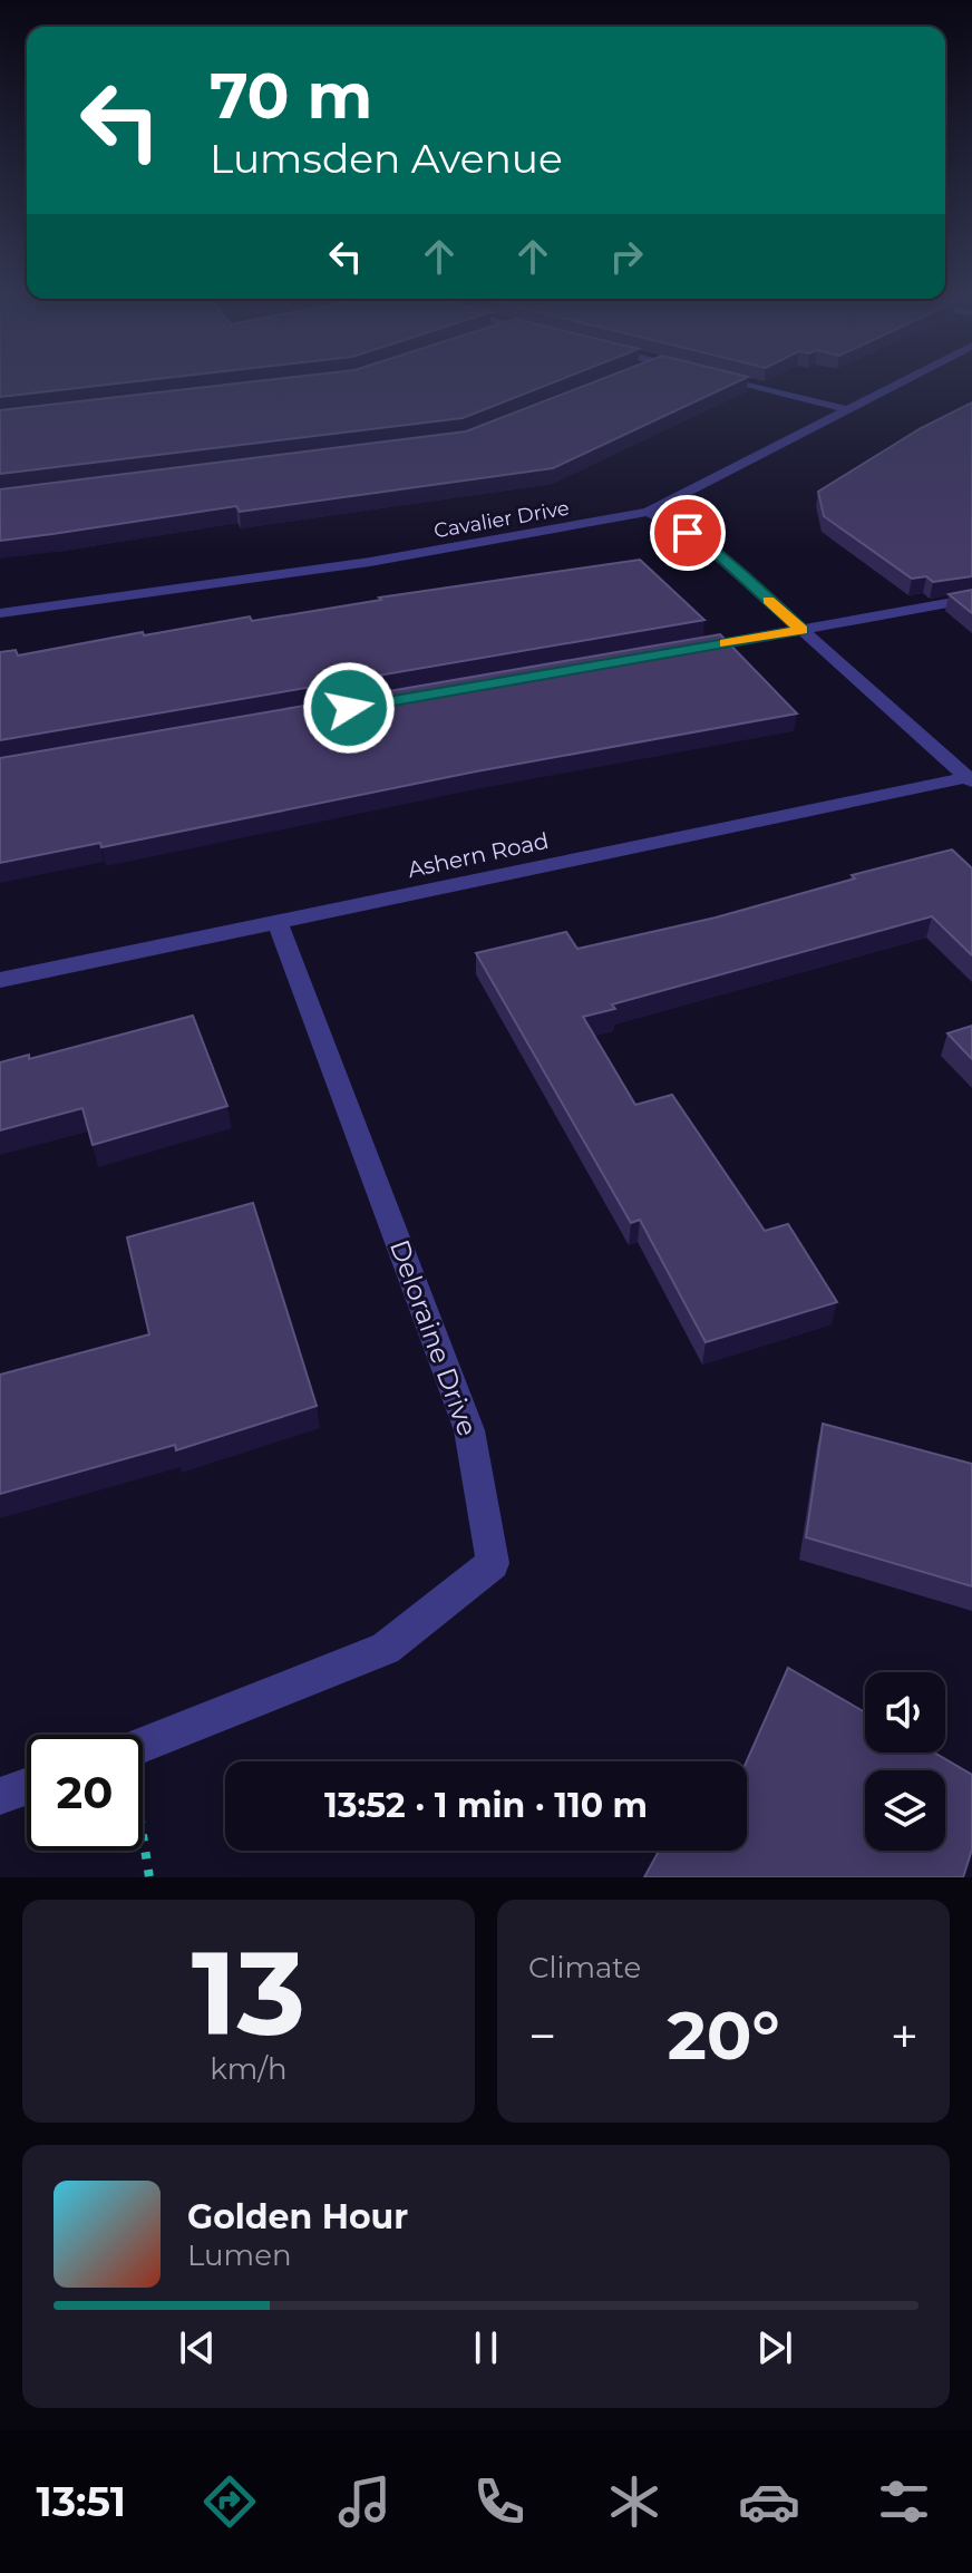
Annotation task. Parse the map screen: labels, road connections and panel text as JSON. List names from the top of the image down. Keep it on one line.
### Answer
{"streets":{"street":["Cavalier Drive","Ashern Road","Deloraine Drive"]},"crossings":[["Ashern Road","Deloraine Drive"]],"page":{"turn":["70 m","Lumsden Avenue"],"limit":"20","trip":"13:52 · 1 min · 110 m","tile":[["13","km/h"],"Climate"],"heat":["−","20°","+"],"song":["Golden Hour","Lumen"],"tabs":"13:51"}}
